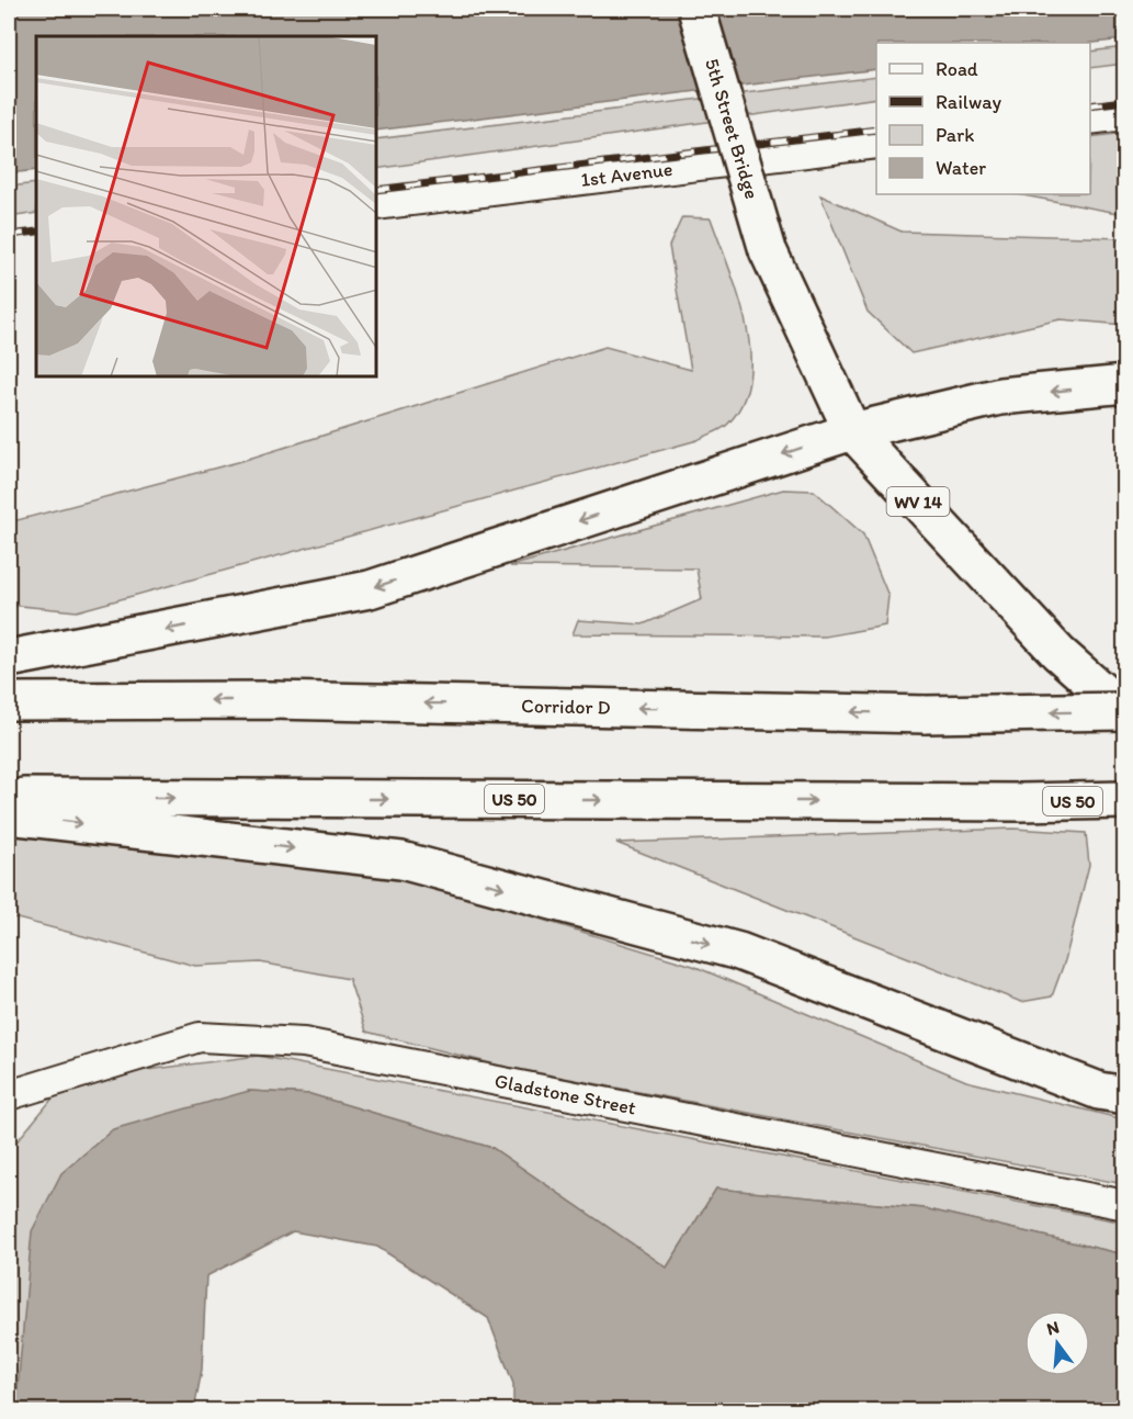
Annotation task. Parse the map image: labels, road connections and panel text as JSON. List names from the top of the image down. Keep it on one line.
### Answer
{"streets":{"main road":["5th Street Bridge","WV 14","Corridor D","US 50"],"street":["1st Avenue","Gladstone Street"]},"crossings":[["5th Street Bridge","WV 14"],["WV 14","Corridor D"]],"legend":["Road","Railway","Park","Water"],"north":"top"}
